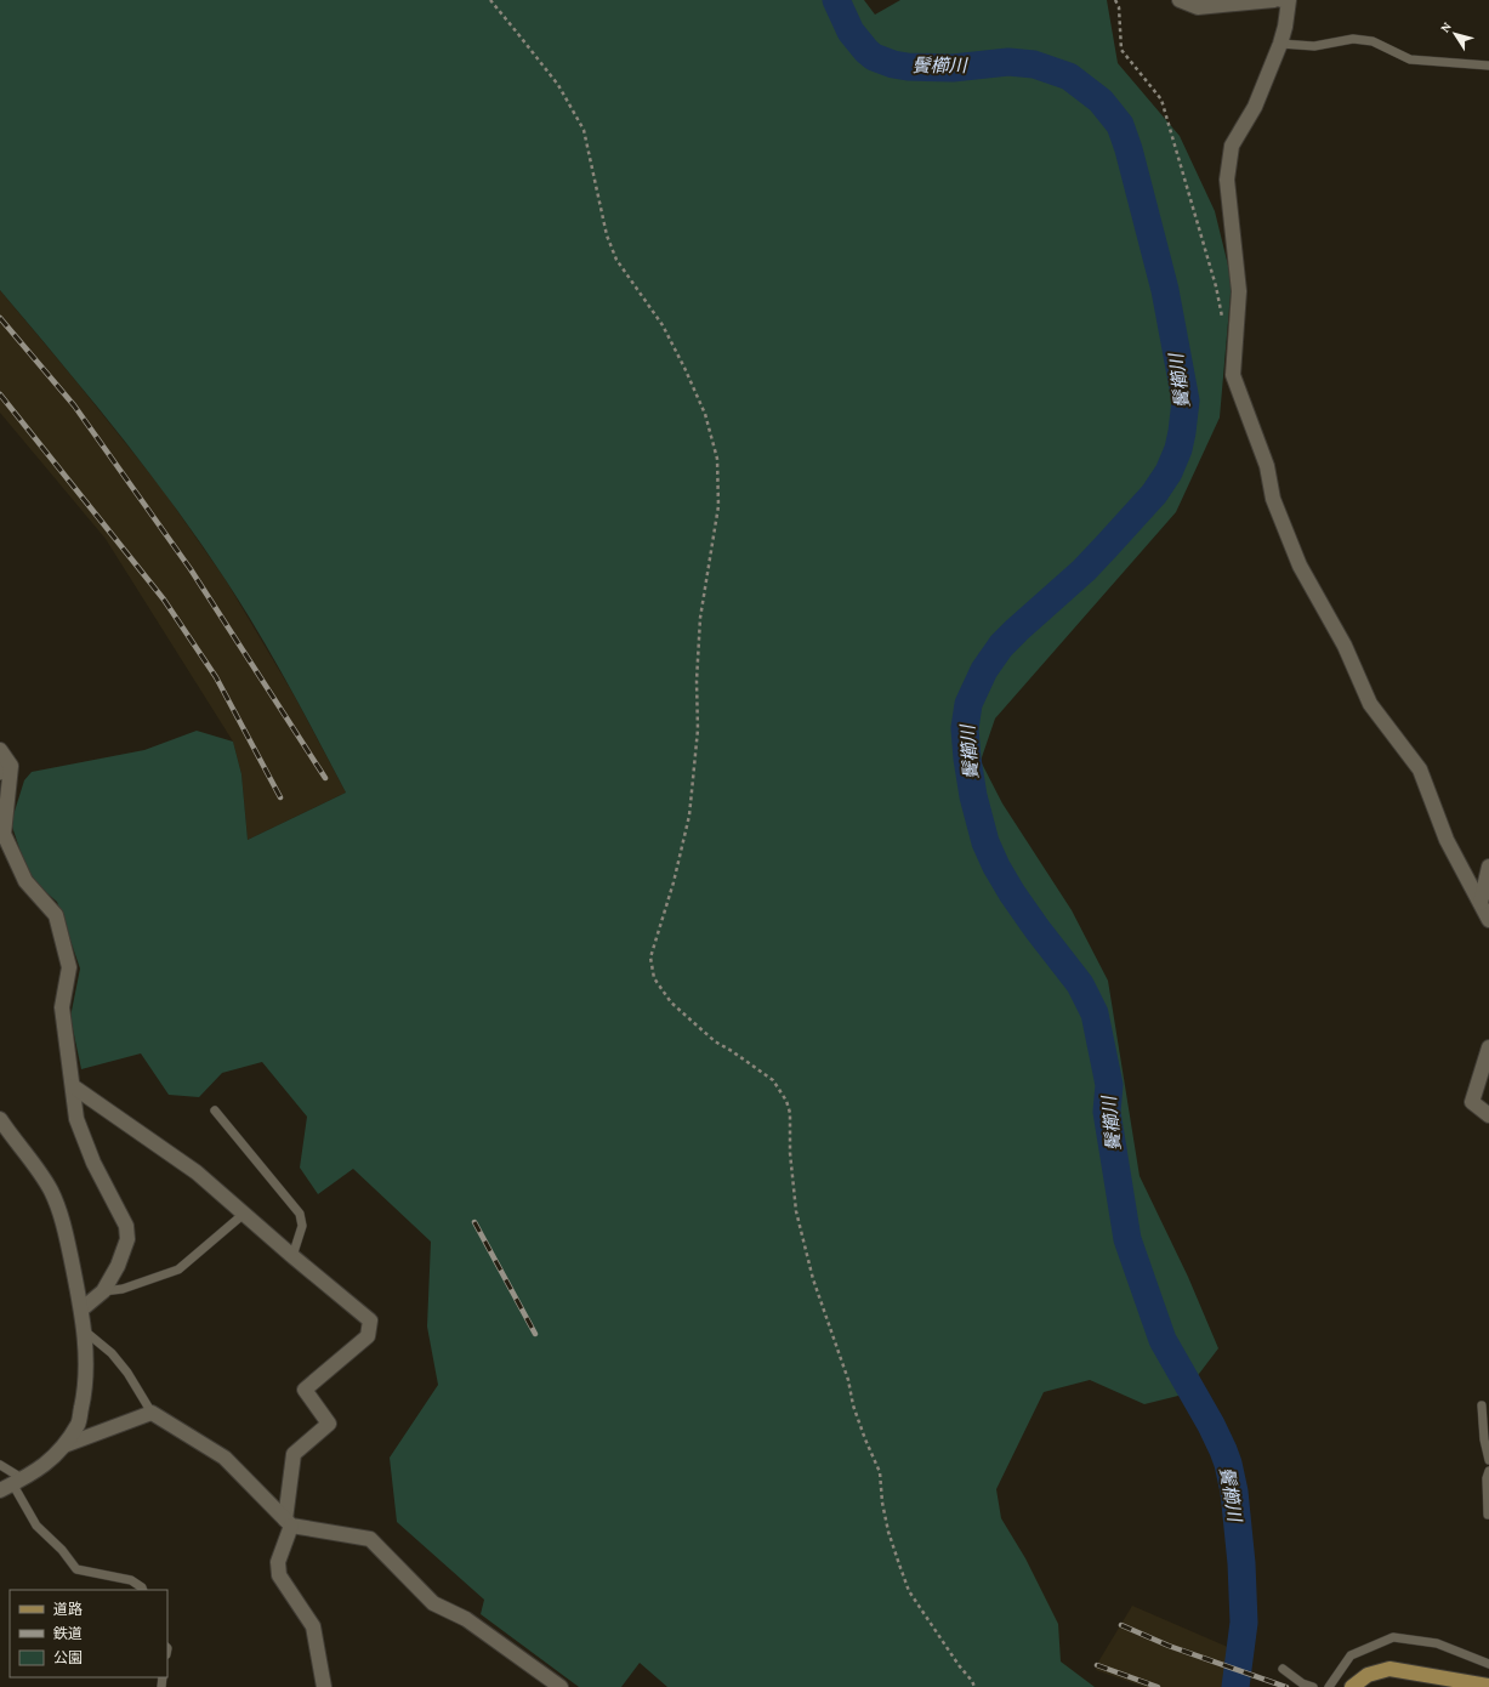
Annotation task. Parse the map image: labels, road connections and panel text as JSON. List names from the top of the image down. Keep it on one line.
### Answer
{"water":["鬢櫛川"],"legend":["道路","鉄道","公園"],"north":"top left"}
